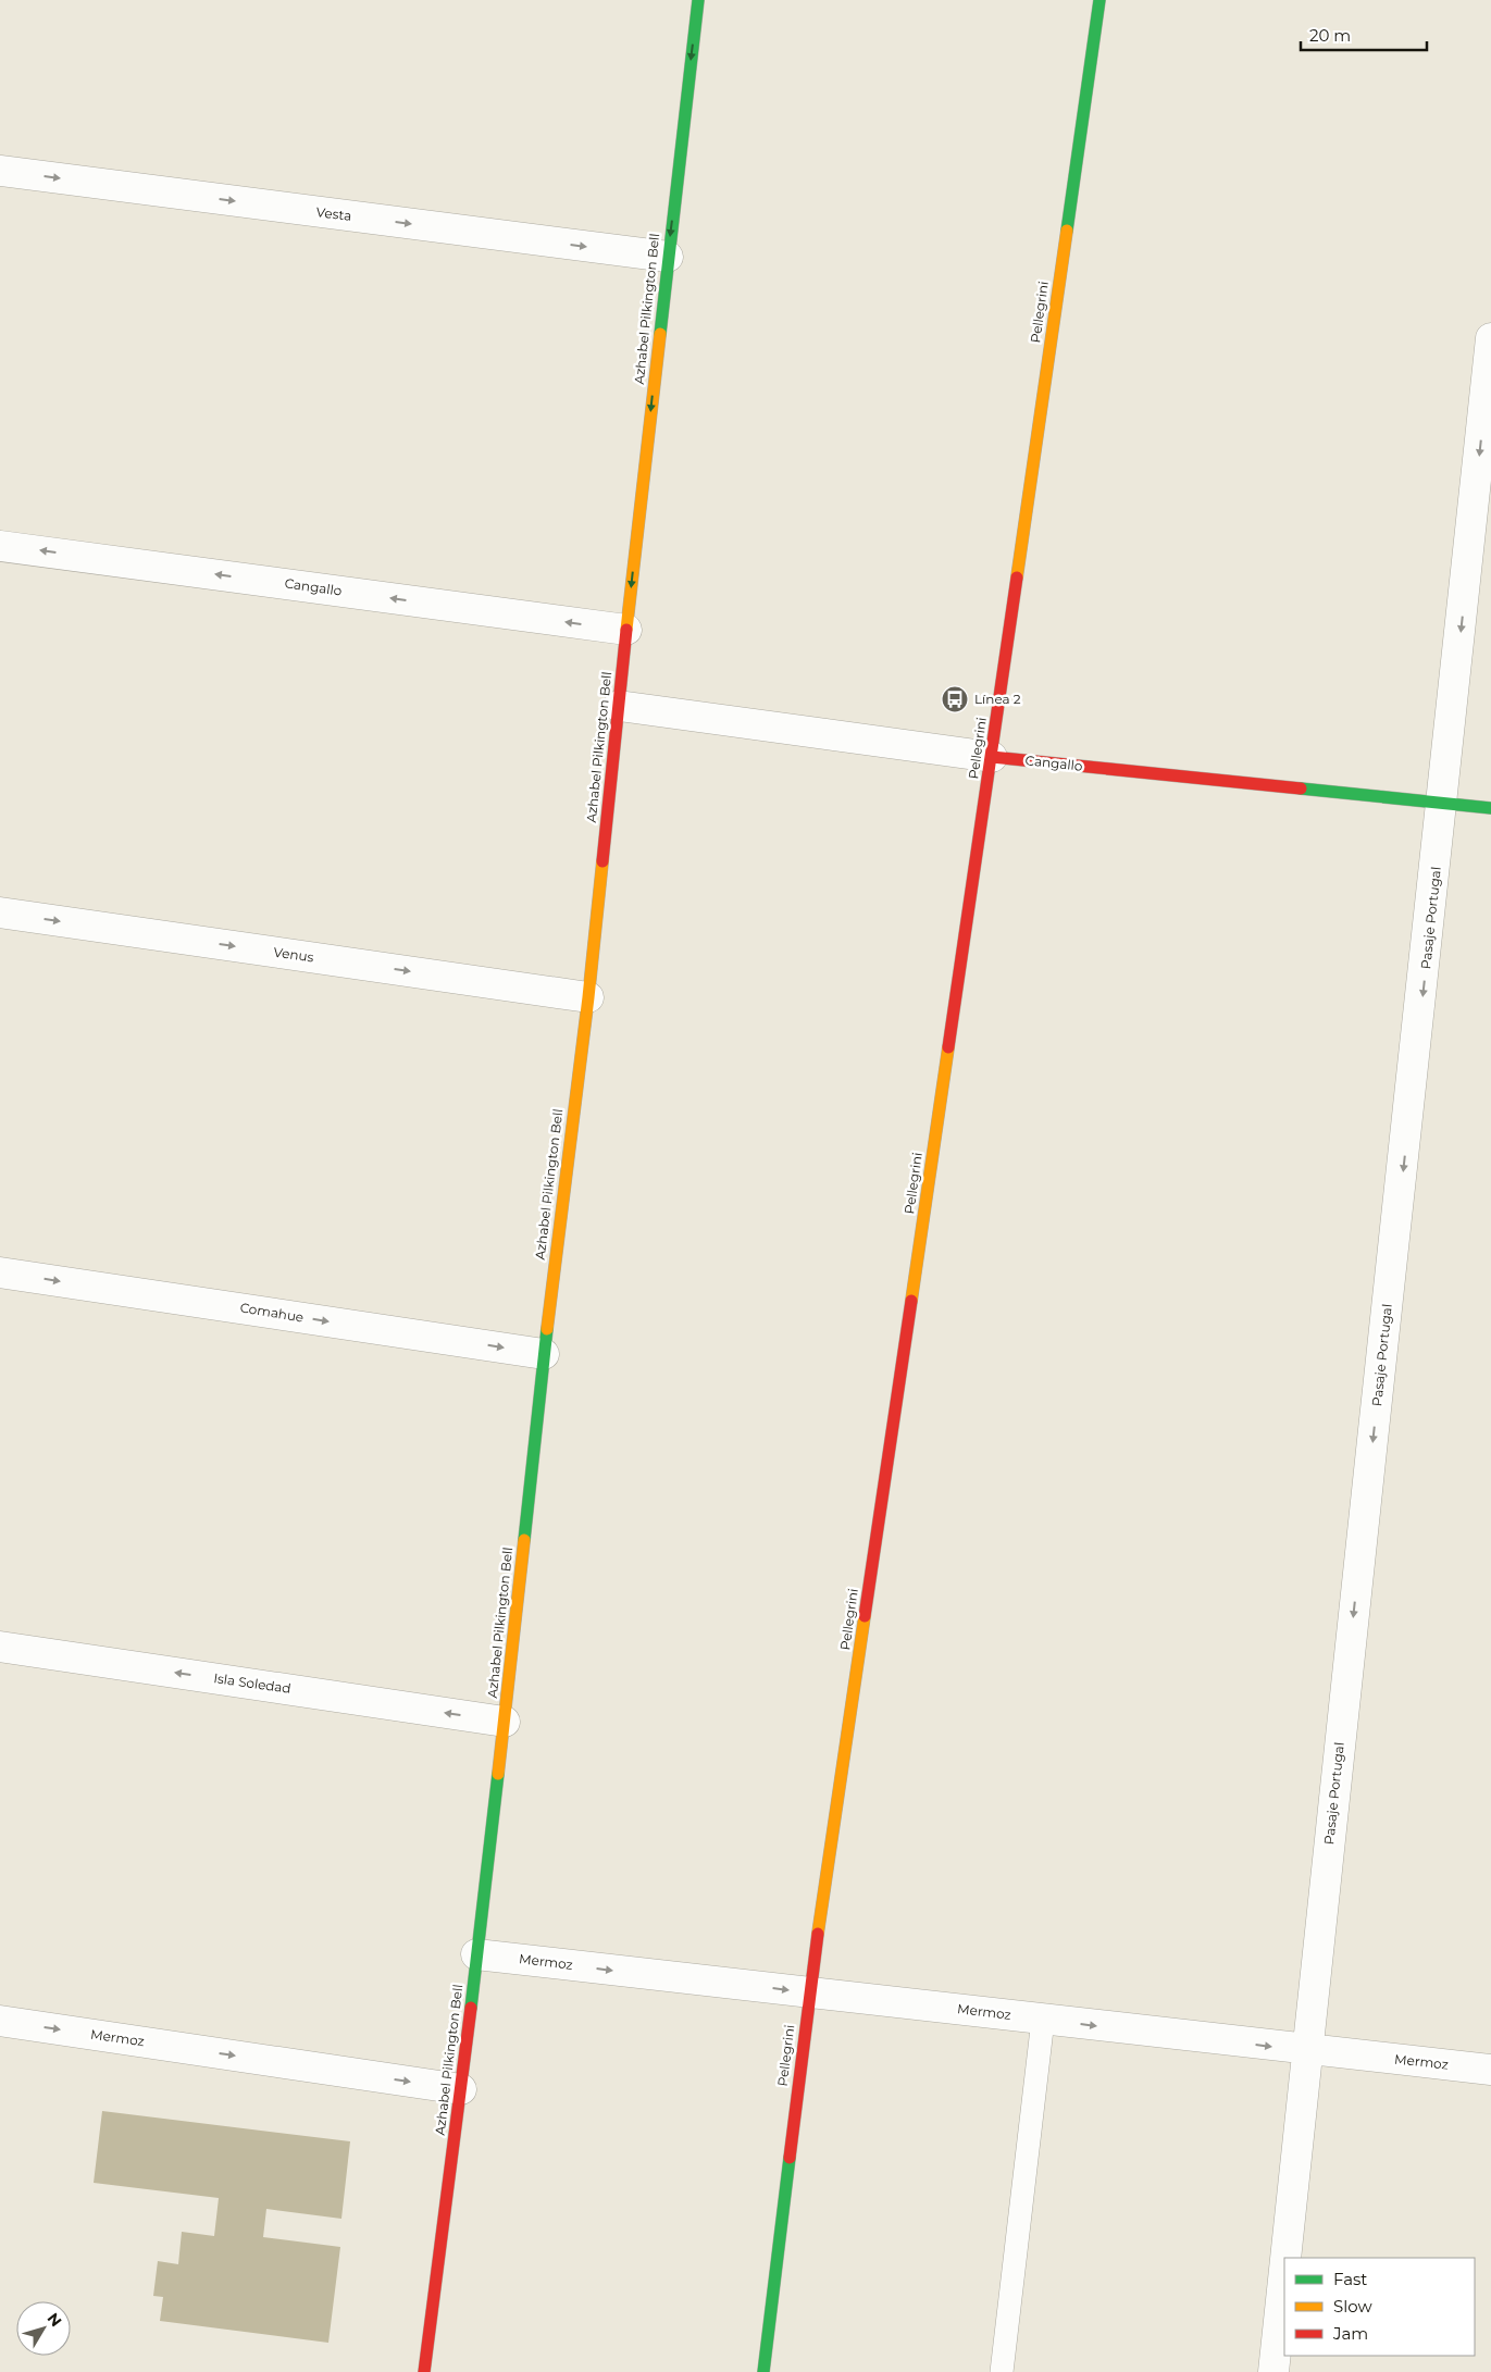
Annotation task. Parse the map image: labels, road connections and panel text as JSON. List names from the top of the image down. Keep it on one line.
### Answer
{"streets":{"street":["Vesta","Azhabel Pilkington Bell","Pellegrini","Cangallo","Pasaje Portugal","Venus","Comahue","Isla Soledad","Mermoz"]},"crossings":[["Vesta","Azhabel Pilkington Bell"],["Azhabel Pilkington Bell","Cangallo"],["Azhabel Pilkington Bell","Venus"],["Azhabel Pilkington Bell","Comahue"],["Azhabel Pilkington Bell","Isla Soledad"],["Azhabel Pilkington Bell","Mermoz"],["Pellegrini","Cangallo"],["Pellegrini","Mermoz"],["Cangallo","Pasaje Portugal"],["Pasaje Portugal","Mermoz"]],"one_way":["Vesta","Cangallo","Pasaje Portugal","Venus","Comahue","Isla Soledad","Mermoz"],"places":{"bus stop":["Línea 2"]},"legend":["Fast","Slow","Jam"],"scale_bar":"20 m","north":"top right"}
